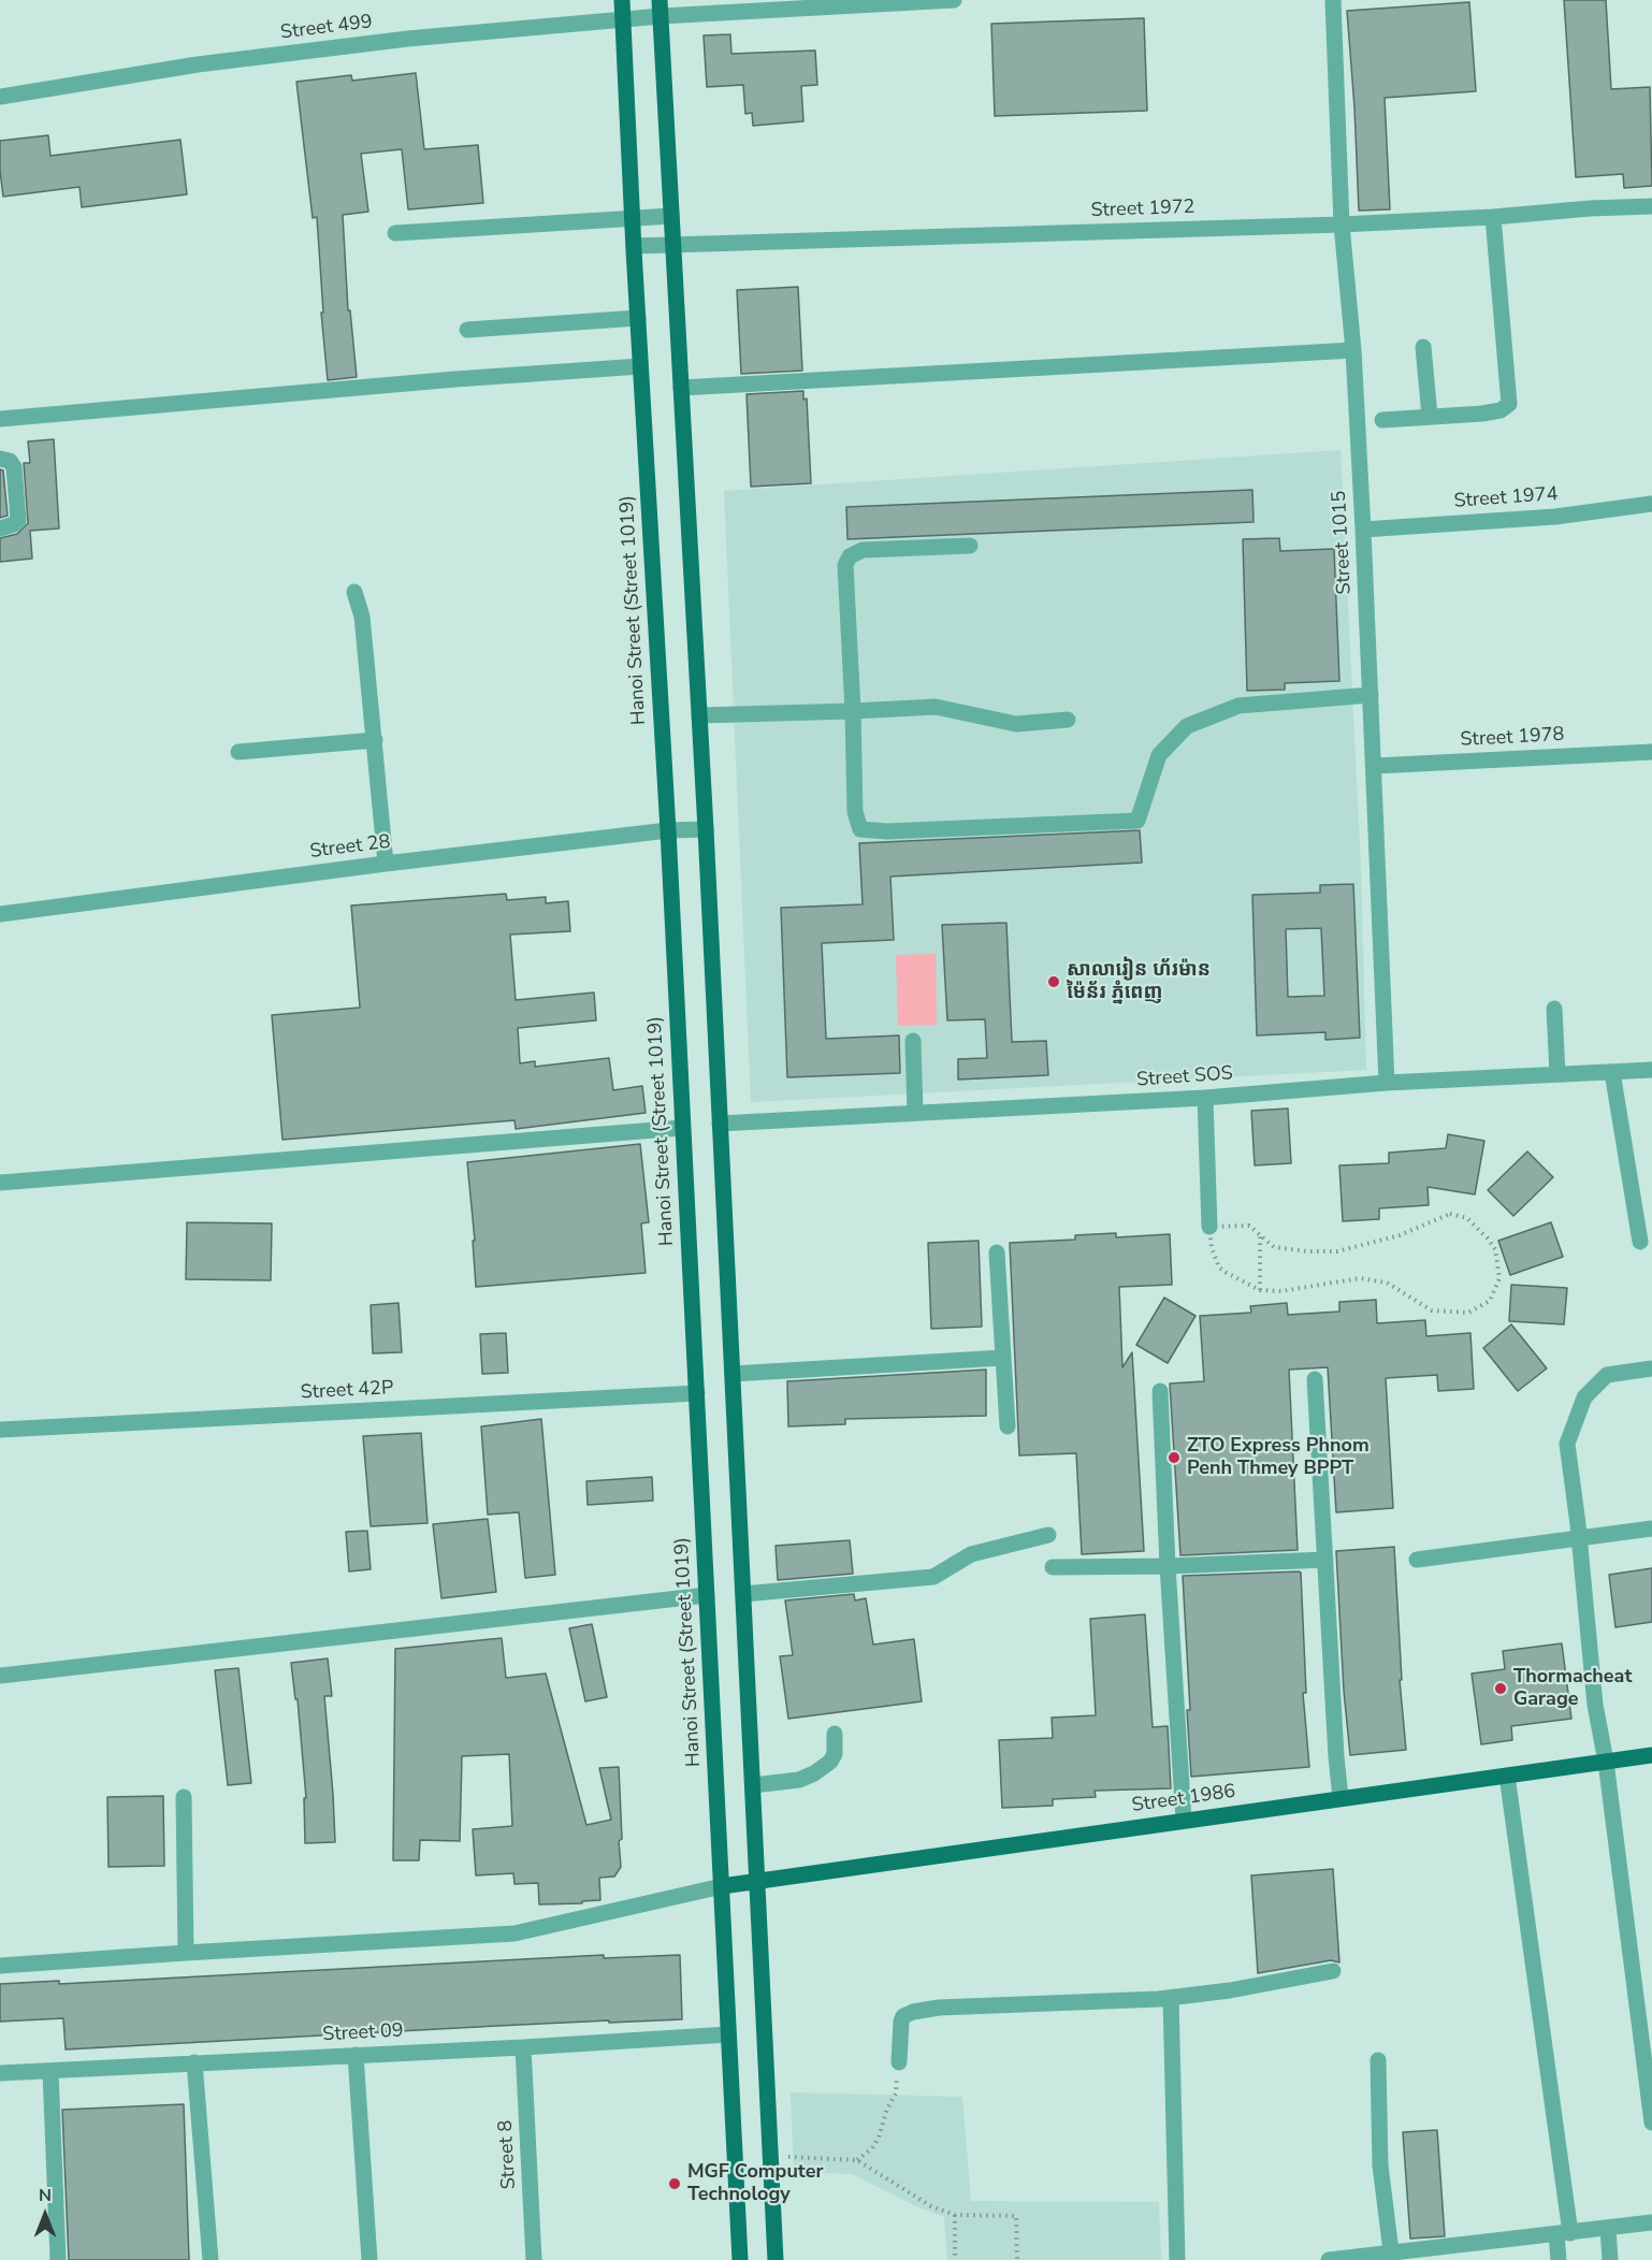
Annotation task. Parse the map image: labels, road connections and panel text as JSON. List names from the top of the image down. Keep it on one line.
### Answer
{"streets":{"main road":["Hanoi Street (Street 1019)","Street 1986"],"street":["Street 499","Street 1972","Street 1974","Street 1015","Street 1978","Street 28","Street SOS","Street 42P","Street 09","Street 8"]},"crossings":[["Street 499","Hanoi Street (Street 1019)"],["Street 1972","Street 1015"],["Street 1972","Hanoi Street (Street 1019)"],["Street 1974","Street 1015"],["Street 1015","Street 1978"],["Street 1015","Street SOS"],["Hanoi Street (Street 1019)","Street 28"],["Hanoi Street (Street 1019)","Street 42P"],["Hanoi Street (Street 1019)","Street 1986"],["Hanoi Street (Street 1019)","Street 09"],["Street 09","Street 8"]],"places":["សាលារៀន ហ័រម៉ាន ម៉ៃន័រ ភ្នំពេញ","ZTO Express Phnom Penh Thmey BPPT","Thormacheat Garage","MGF Computer Technology"],"north":"top"}
